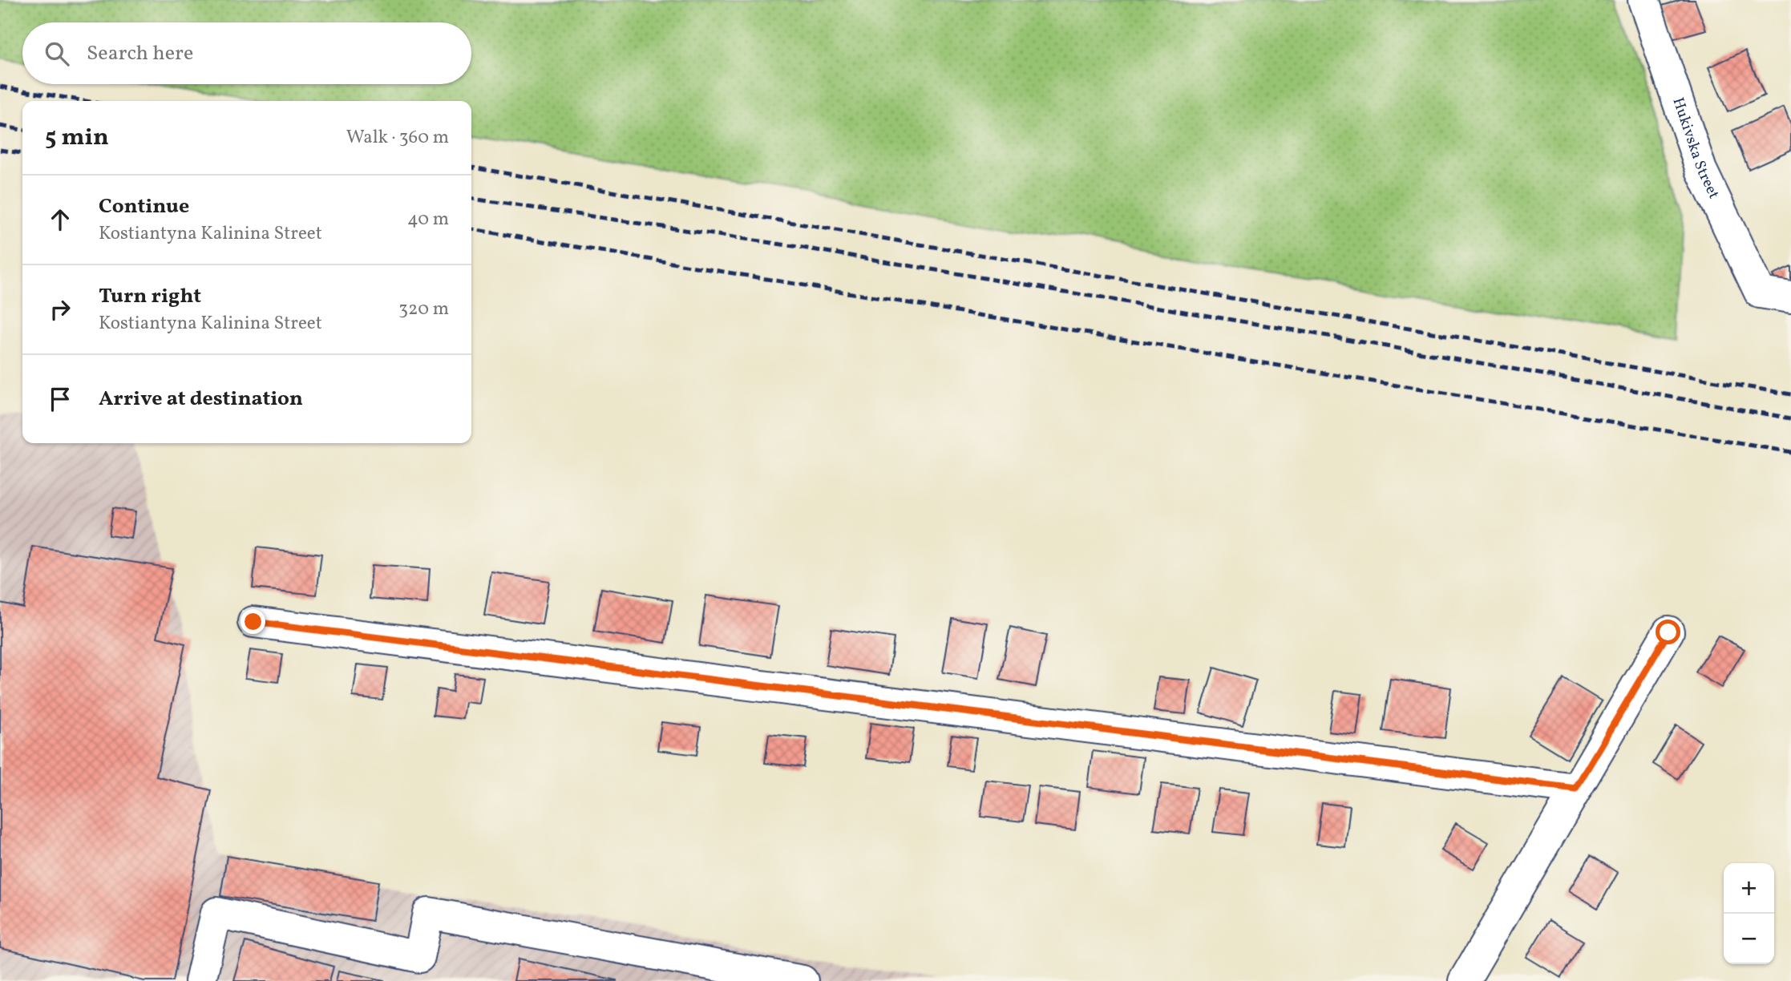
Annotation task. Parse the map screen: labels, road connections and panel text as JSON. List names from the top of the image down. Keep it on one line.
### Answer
{"streets":{"street":["Hukivska Street"]},"page":{"search":"Search here","heading":["5 min","Walk · 360 m"],"list":[["Continue","Kostiantyna Kalinina Street","40 m"],["Turn right","Kostiantyna Kalinina Street","320 m"],"Arrive at destination"],"map_buttons":["+","−"]}}
